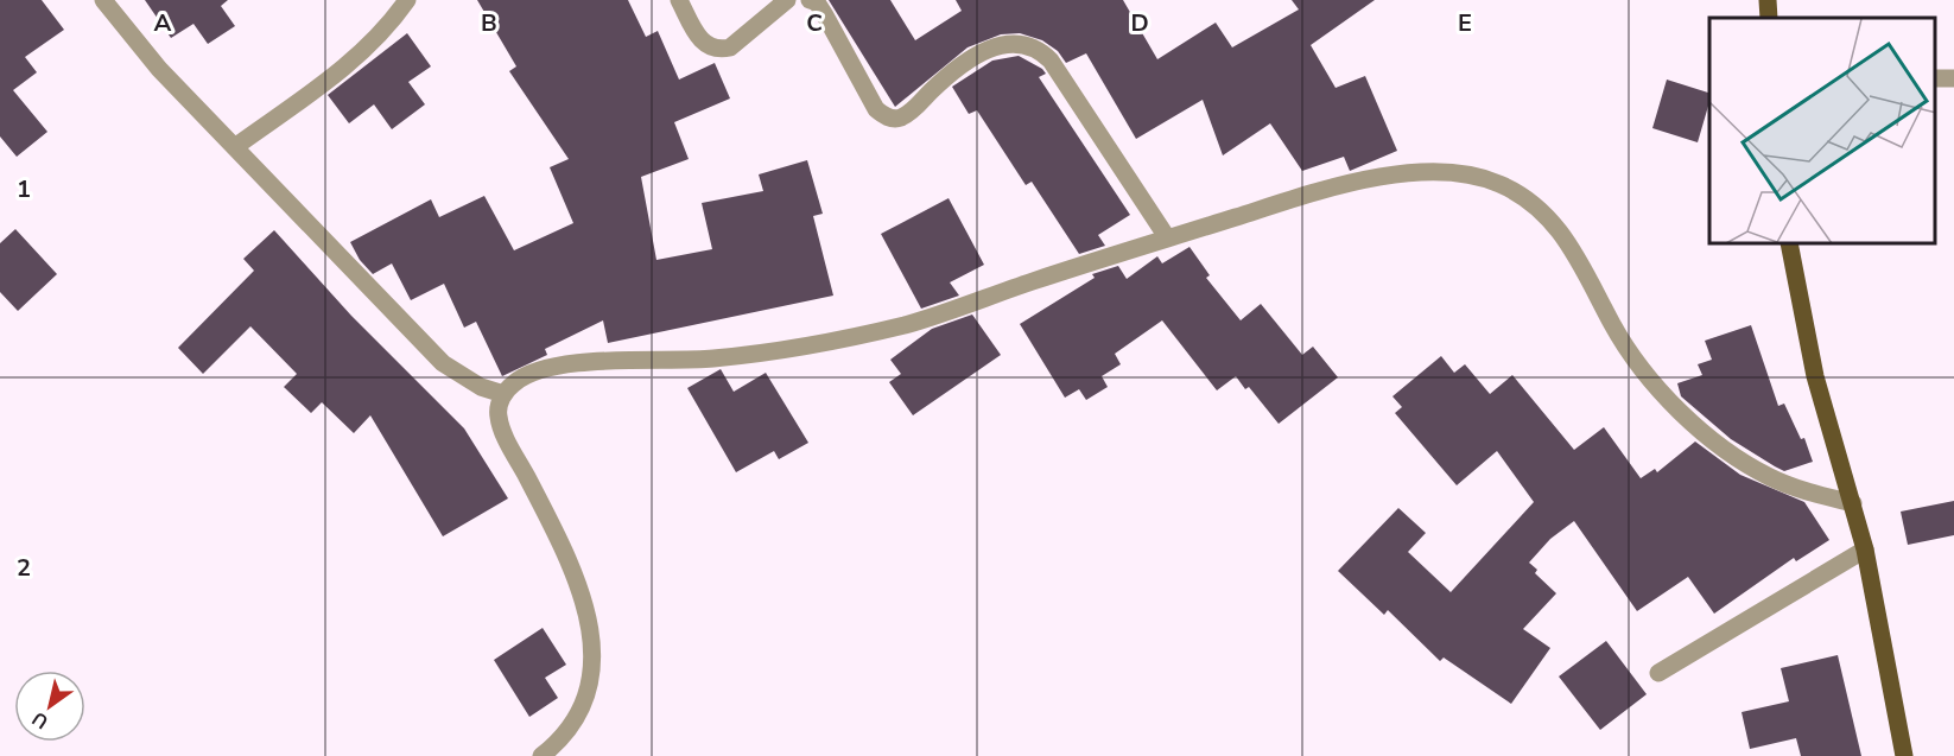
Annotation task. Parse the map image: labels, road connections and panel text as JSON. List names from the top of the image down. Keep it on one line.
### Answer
{"north":"bottom left","grid":{"columns":["A","B","C","D","E"],"rows":["1","2"]}}
